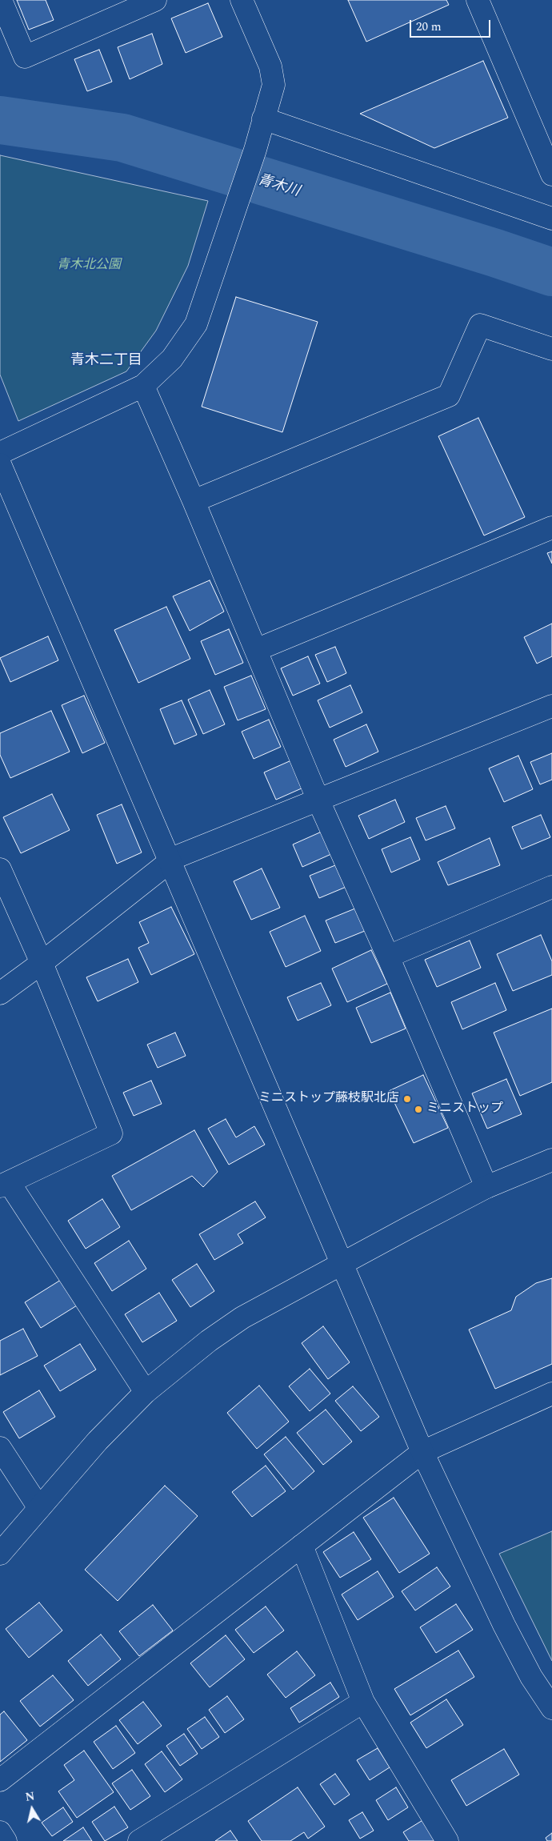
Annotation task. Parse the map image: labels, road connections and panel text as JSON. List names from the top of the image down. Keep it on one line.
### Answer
{"districts":["青木二丁目"],"water":["青木川"],"parks":["青木北公園"],"places":["ミニストップ藤枝駅北店","ミニストップ"],"scale_bar":"20 m","north":"top"}
